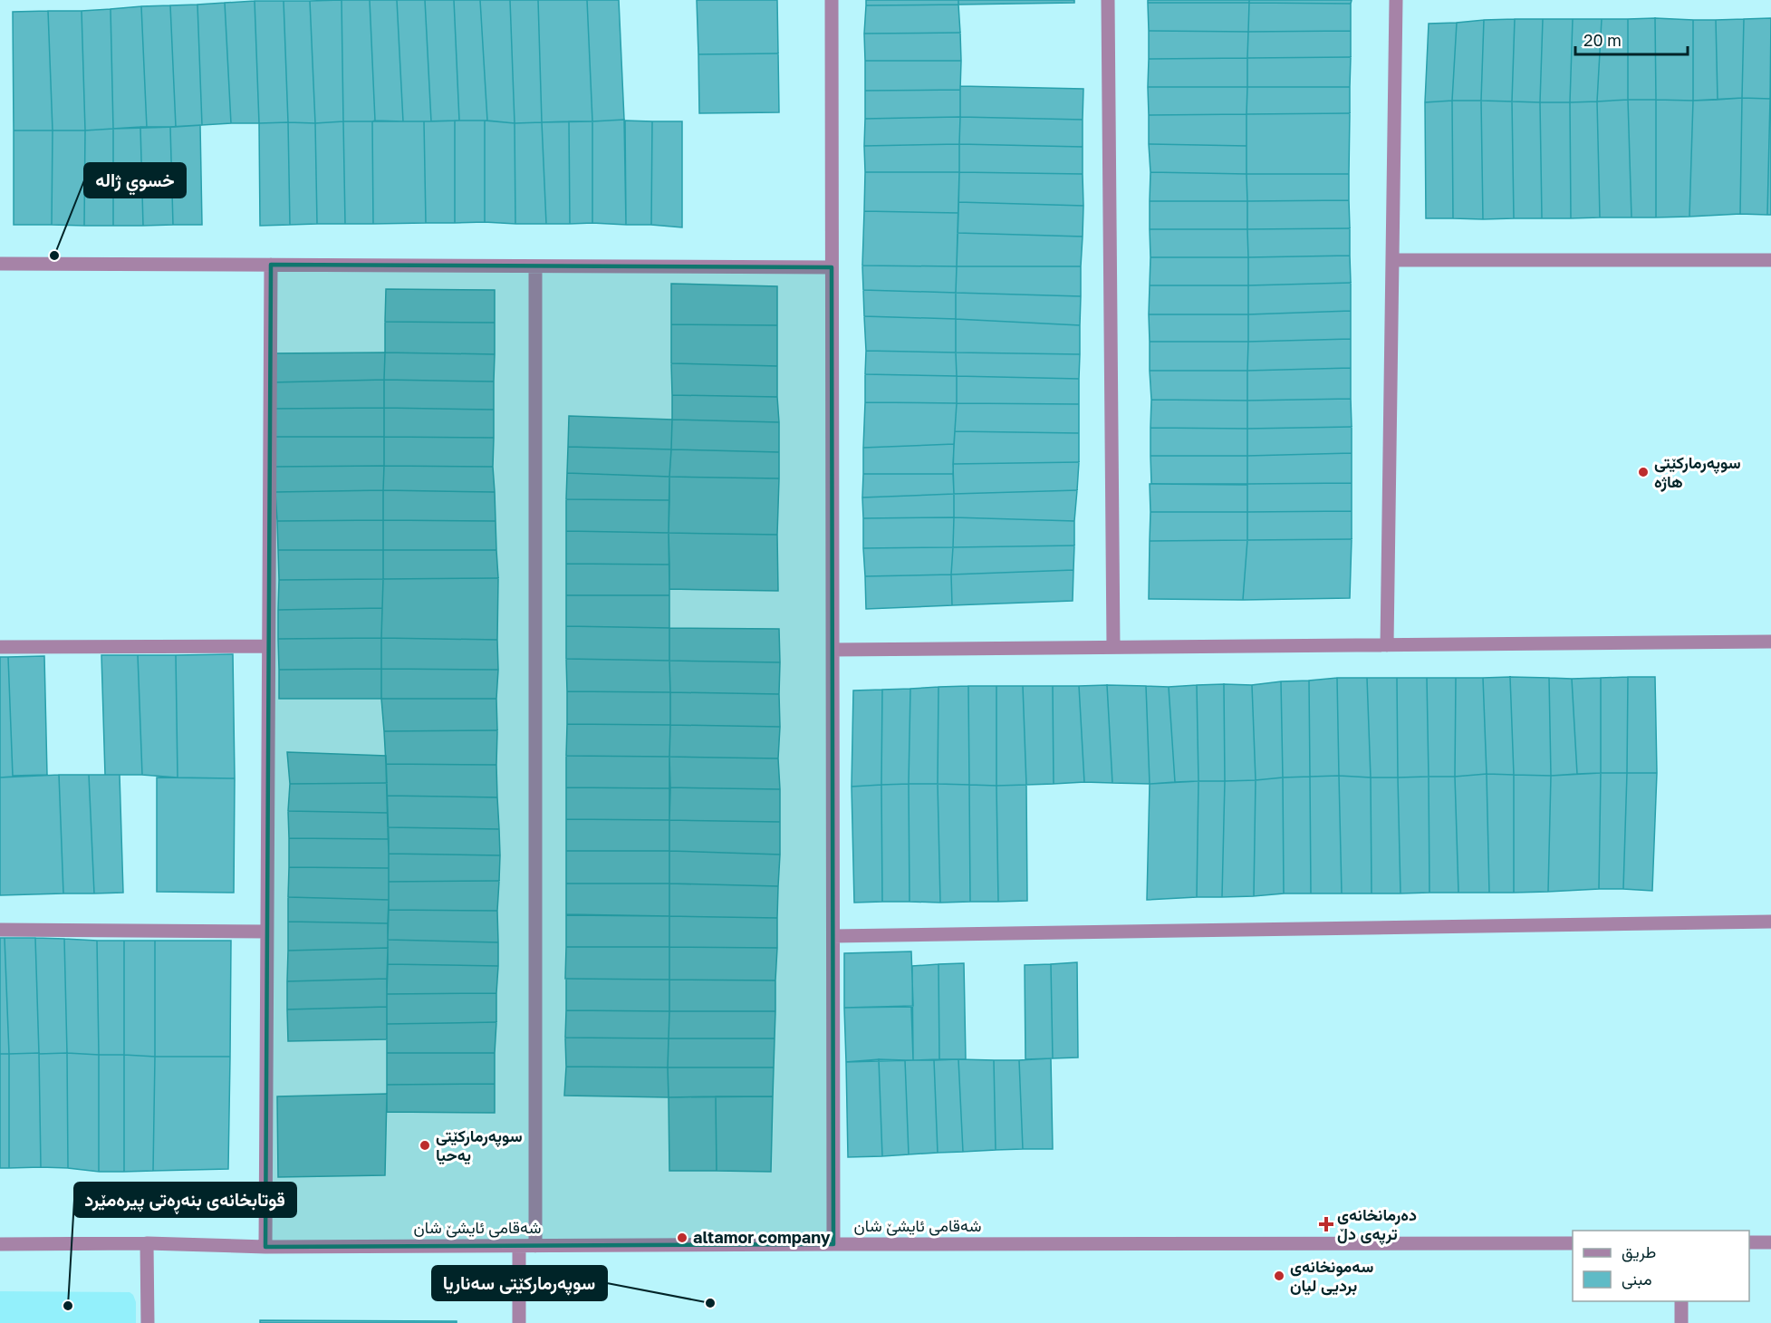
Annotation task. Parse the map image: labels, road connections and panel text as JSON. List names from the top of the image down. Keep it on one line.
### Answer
{"streets":{"street":["شەقامی ئایشێ شان"]},"places":{"other":["خسوي ژاله","سوپەرمارکێتی هاژە","سوپەرمارکێتی یەحیا","altamor company","سەمونخانەی بردیی لیان","سوپەرمارکێتی سەناریا","قوتابخانەی بنەڕەتی پیرەمێرد"],"health":["دەرمانخانەی ترپەی دڵ"]},"legend":["طريق","مبنى"],"scale_bar":"20 m"}
